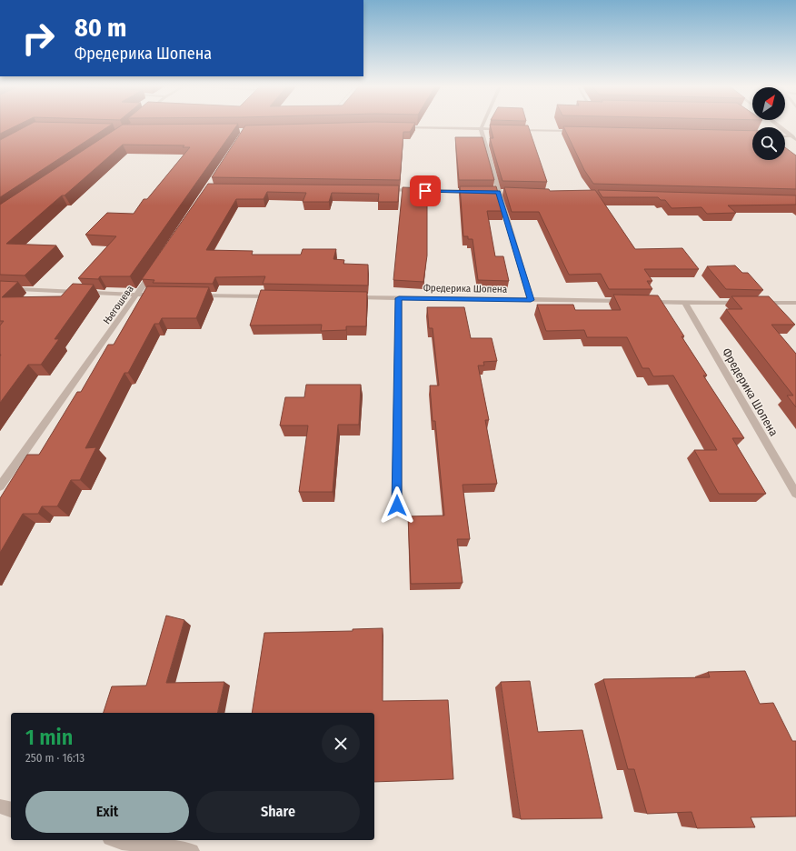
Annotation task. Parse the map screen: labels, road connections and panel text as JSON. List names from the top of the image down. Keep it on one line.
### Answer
{"streets":{"street":["Фредерика Шопена","Његошева"]},"north":"top right","page":{"turn":["80 m","Фредерика Шопена"],"heading":["1 min","250 m · 16:13"],"buttons":["Exit","Share"]}}
